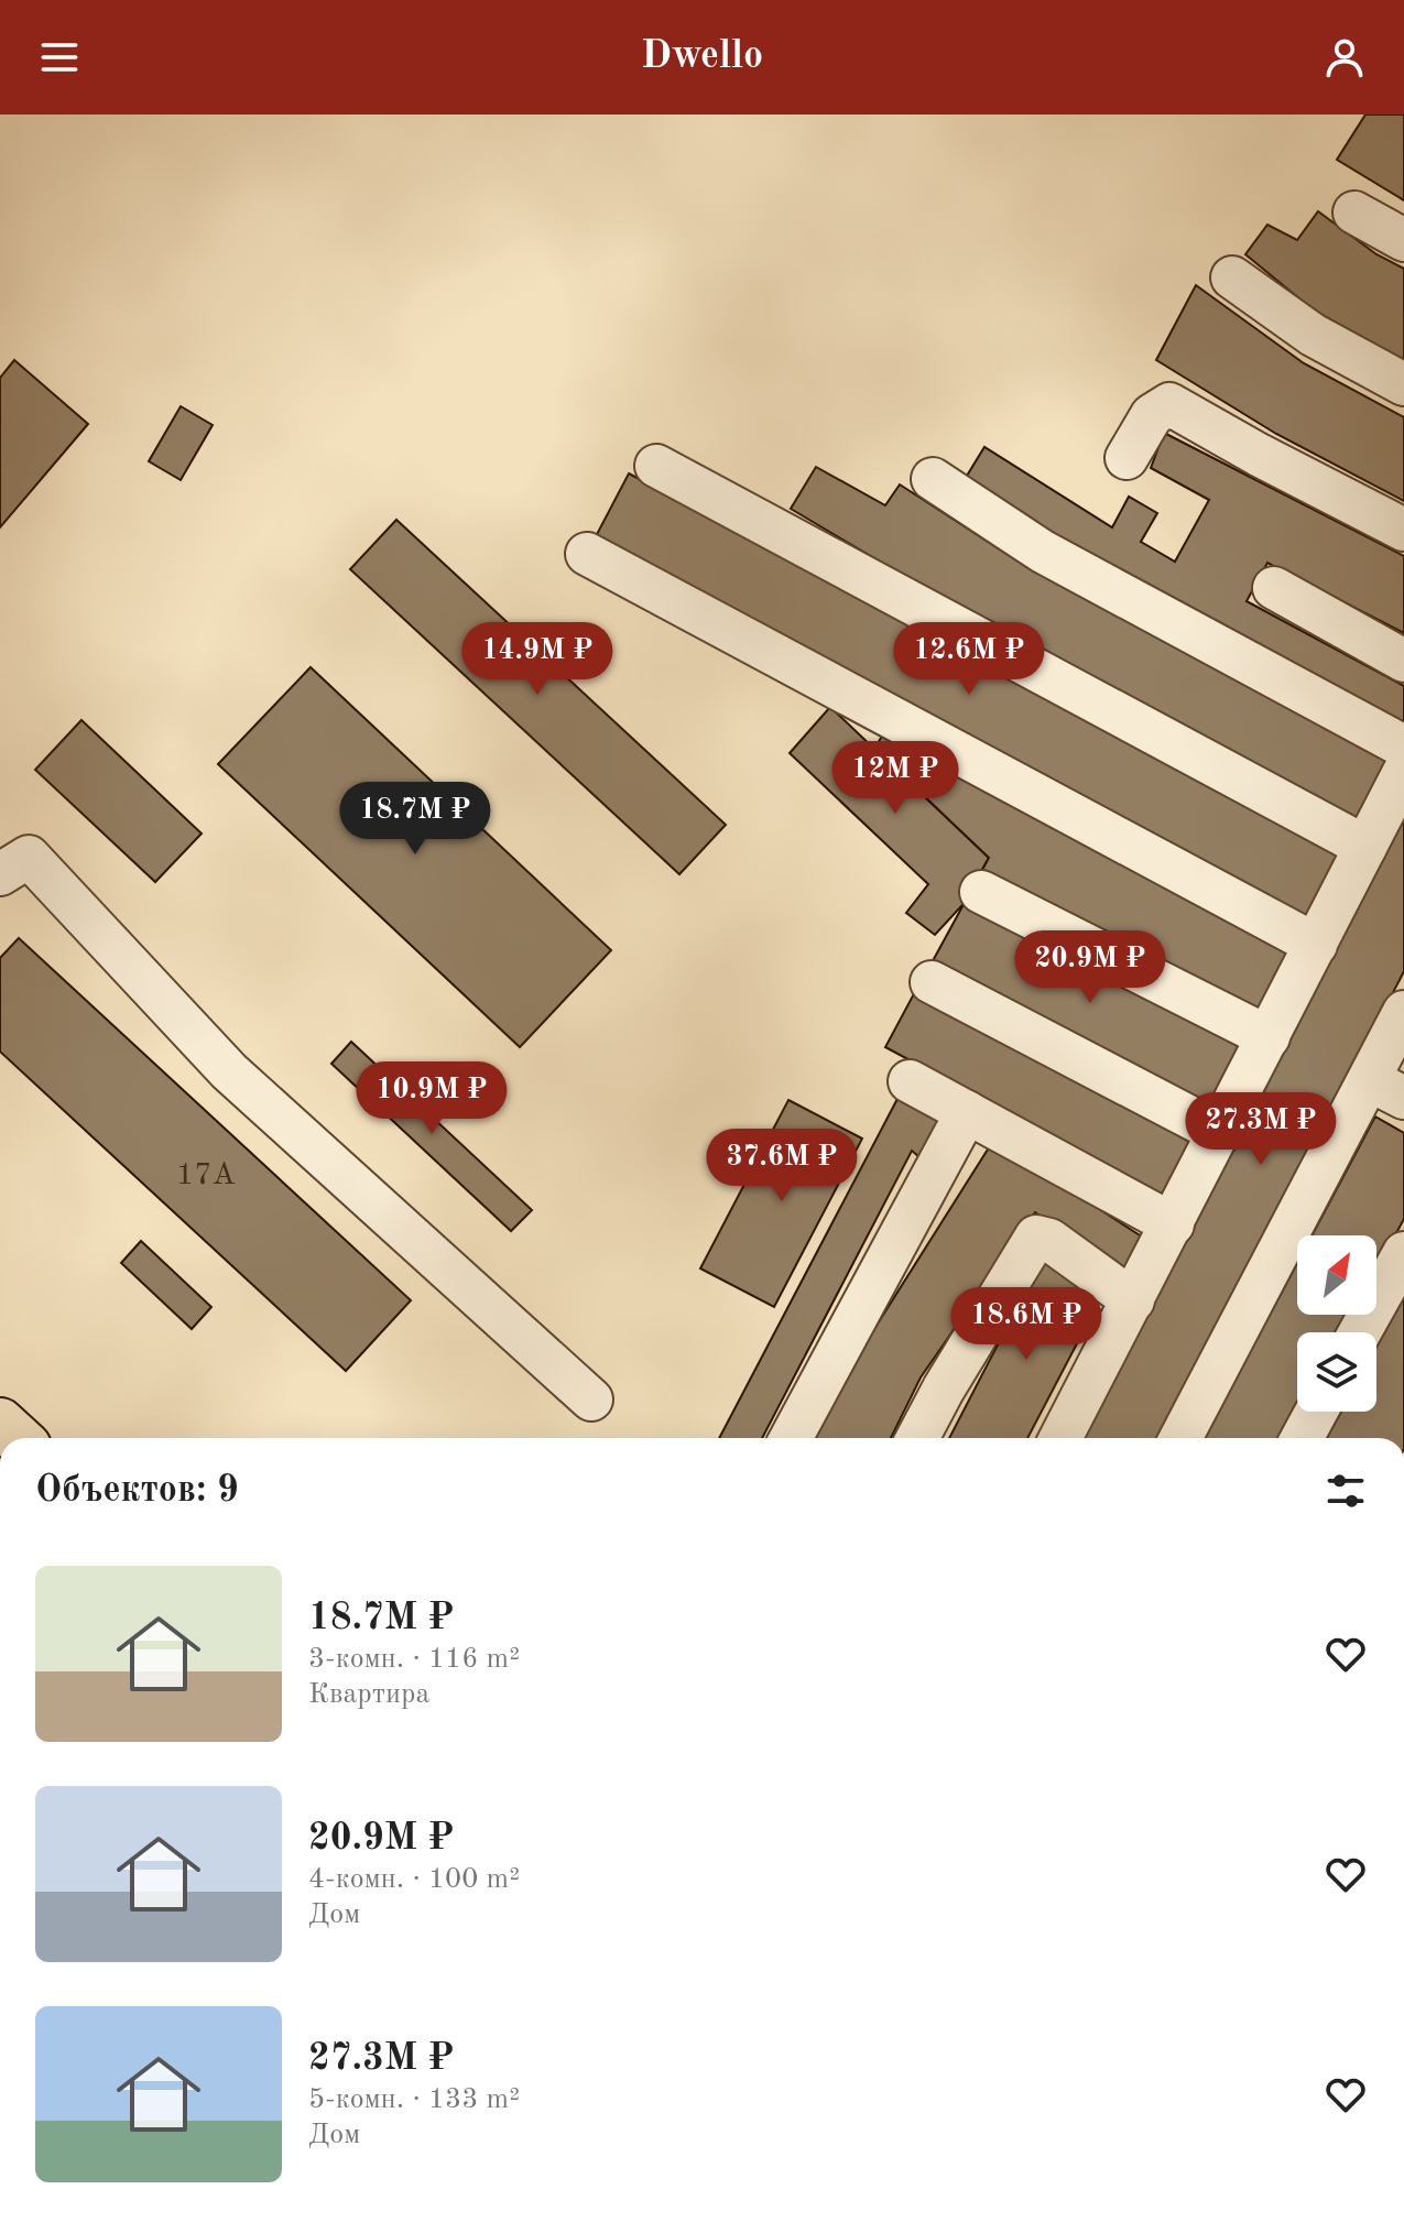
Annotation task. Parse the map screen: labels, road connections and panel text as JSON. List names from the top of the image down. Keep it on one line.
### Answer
{"house_numbers":["17А"],"north":"top right","page":{"header":"Dwello","price":["14.9M ₽","12.6M ₽","12M ₽","18.7M ₽","20.9M ₽","10.9M ₽","27.3M ₽","37.6M ₽","18.6M ₽"],"heading":"Объектов: 9","list":[{"name":"18.7M ₽","note":"3-комн. · 116 m² · Квартира"},{"name":"20.9M ₽","note":"4-комн. · 100 m² · Дом"},{"name":"27.3M ₽","note":"5-комн. · 133 m² · Дом"}]}}
